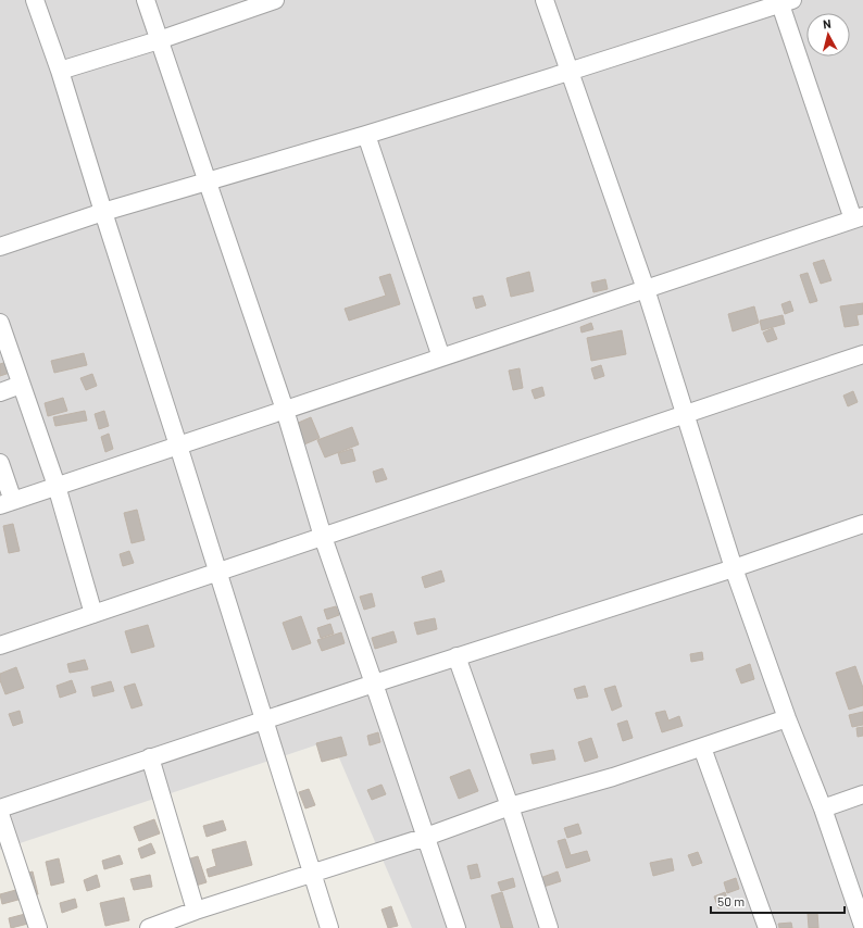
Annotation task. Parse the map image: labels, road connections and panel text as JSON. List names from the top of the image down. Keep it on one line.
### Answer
{"scale_bar":"50 m","north":"top"}
